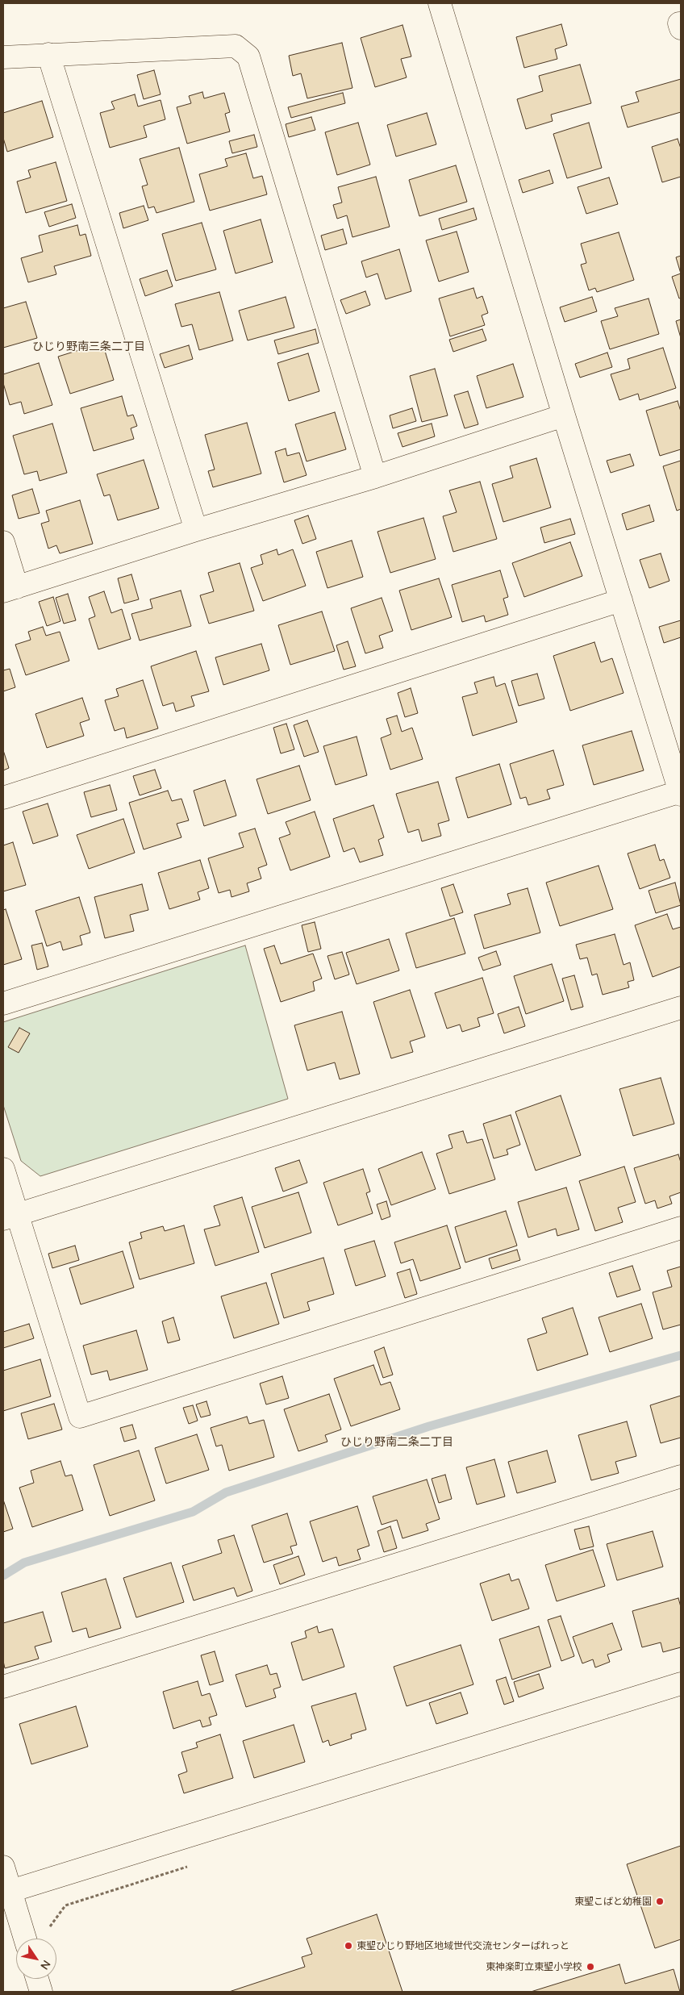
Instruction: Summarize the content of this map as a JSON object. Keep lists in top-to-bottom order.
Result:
{
  "districts": ["ひじり野南三条二丁目", "ひじり野南二条二丁目"],
  "places": ["東聖こばと幼稚園", "東聖ひじり野地区地域世代交流センターぱれっと", "東神楽町立東聖小学校"],
  "north": "bottom right"
}
